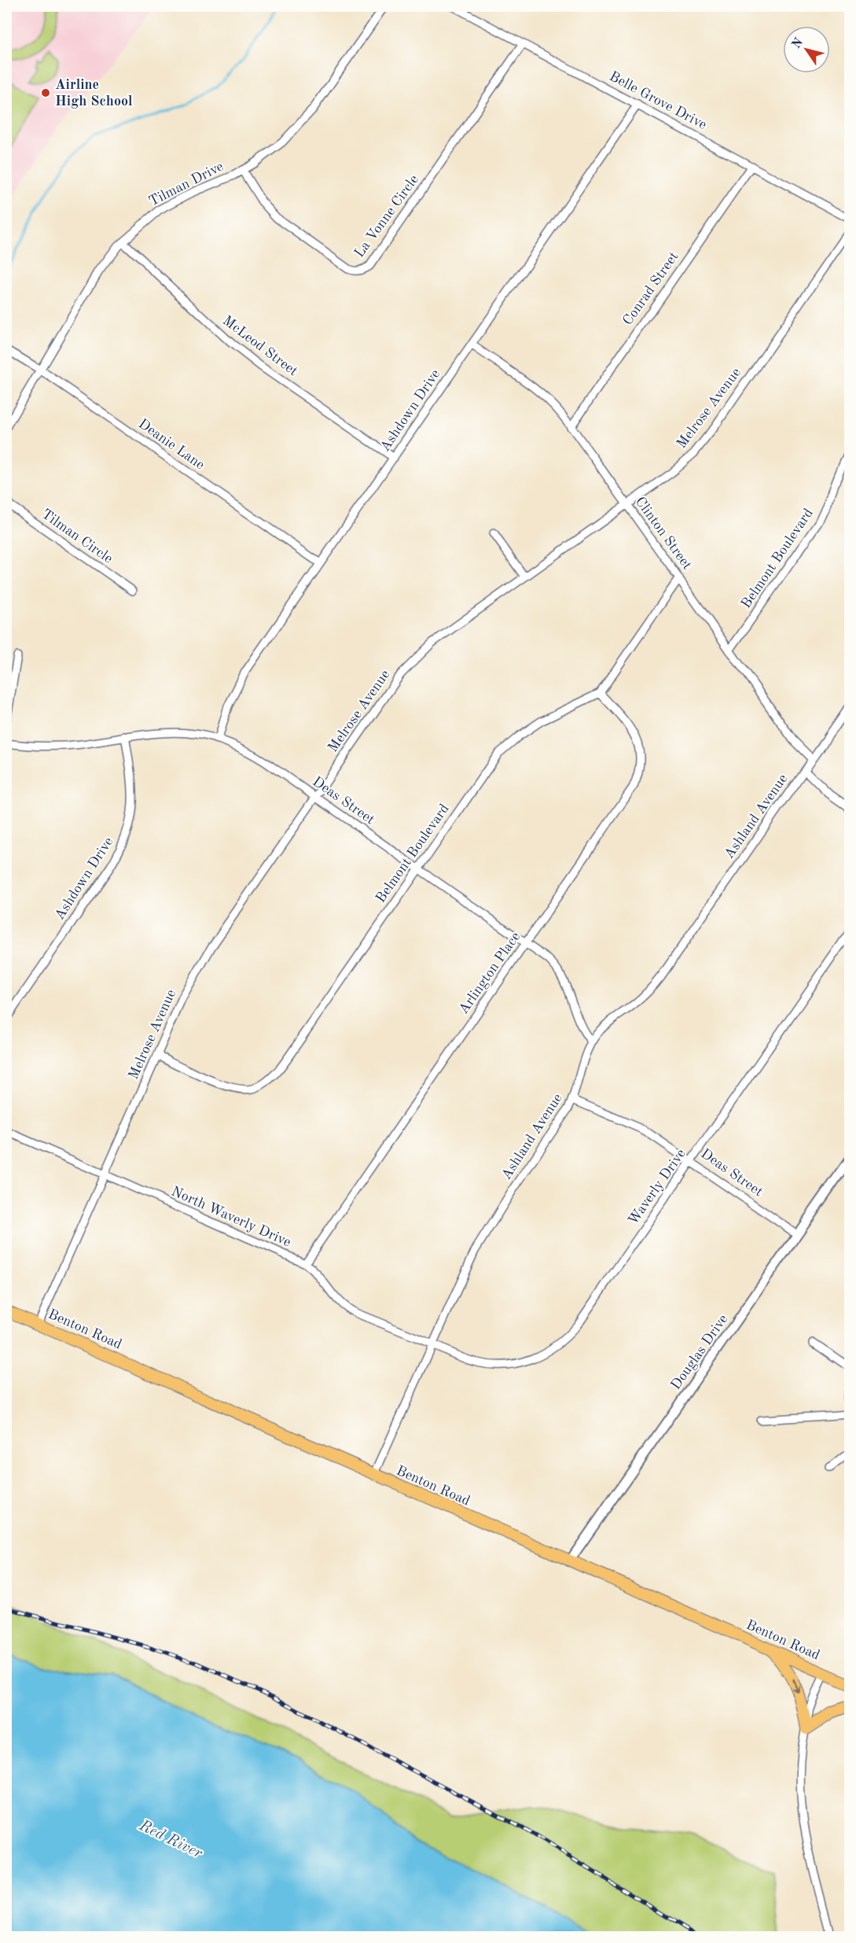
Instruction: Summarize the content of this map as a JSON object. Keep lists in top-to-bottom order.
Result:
{
  "streets": {
    "main road": ["Benton Road"],
    "street": [
      "Belle Grove Drive",
      "Tilman Drive",
      "La Vonne Circle",
      "Conrad Street",
      "McLeod Street",
      "Melrose Avenue",
      "Ashdown Drive",
      "Deanie Lane",
      "Clinton Street",
      "Tilman Circle",
      "Belmont Boulevard",
      "Deas Street",
      "Ashland Avenue",
      "Arlington Place",
      "Waverly Drive",
      "North Waverly Drive",
      "Douglas Drive"
    ]
  },
  "crossings": [
    ["Belle Grove Drive", "La Vonne Circle"],
    ["Belle Grove Drive", "Conrad Street"],
    ["Belle Grove Drive", "Ashdown Drive"],
    ["Tilman Drive", "La Vonne Circle"],
    ["Tilman Drive", "McLeod Street"],
    ["Tilman Drive", "Deanie Lane"],
    ["Conrad Street", "Clinton Street"],
    ["McLeod Street", "Ashdown Drive"],
    ["Melrose Avenue", "Clinton Street"],
    ["Melrose Avenue", "Belmont Boulevard"],
    ["Melrose Avenue", "Deas Street"],
    ["Melrose Avenue", "North Waverly Drive"],
    ["Melrose Avenue", "Benton Road"],
    ["Ashdown Drive", "Deanie Lane"],
    ["Ashdown Drive", "Clinton Street"],
    ["Ashdown Drive", "Deas Street"],
    ["Clinton Street", "Belmont Boulevard"],
    ["Clinton Street", "Ashland Avenue"],
    ["Belmont Boulevard", "Deas Street"],
    ["Belmont Boulevard", "Arlington Place"],
    ["Deas Street", "Ashland Avenue"],
    ["Deas Street", "Arlington Place"],
    ["Deas Street", "Waverly Drive"],
    ["Deas Street", "Douglas Drive"],
    ["Ashland Avenue", "Waverly Drive"],
    ["Ashland Avenue", "North Waverly Drive"],
    ["Ashland Avenue", "Benton Road"],
    ["Arlington Place", "North Waverly Drive"],
    ["Waverly Drive", "North Waverly Drive"],
    ["Benton Road", "Douglas Drive"]
  ],
  "water": ["Red River"],
  "places": ["Airline High School"],
  "north": "top left"
}
